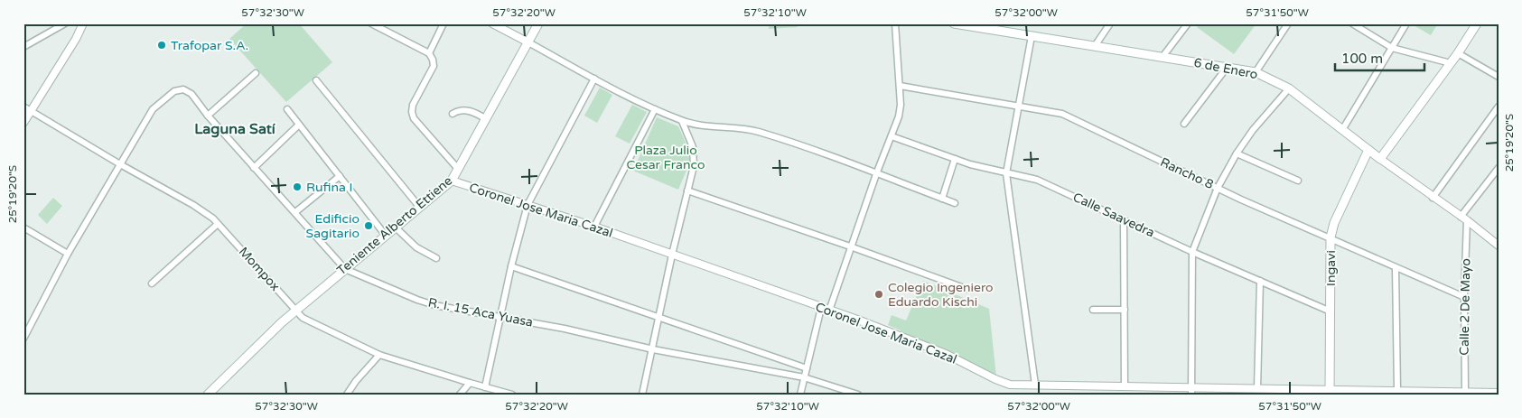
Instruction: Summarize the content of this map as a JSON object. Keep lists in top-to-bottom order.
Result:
{
  "streets": {
    "main road": ["6 de Enero", "Teniente Alberto Ettiene", "Ingavi"],
    "street": [
      "Rancho 8",
      "Coronel Jose Maria Cazal",
      "Calle Saavedra",
      "Mompox",
      "Calle 2 De Mayo",
      "R. I. 15 Aca Yuasa"
    ]
  },
  "crossings": [
    ["6 de Enero", "Ingavi"],
    ["6 de Enero", "Calle 2 De Mayo"],
    ["Rancho 8", "Ingavi"],
    ["Rancho 8", "Calle 2 De Mayo"],
    ["Coronel Jose Maria Cazal", "Teniente Alberto Ettiene"],
    ["Coronel Jose Maria Cazal", "Ingavi"],
    ["Coronel Jose Maria Cazal", "Calle 2 De Mayo"],
    ["Calle Saavedra", "Ingavi"],
    ["Teniente Alberto Ettiene", "Mompox"],
    ["Teniente Alberto Ettiene", "R. I. 15 Aca Yuasa"],
    ["Mompox", "R. I. 15 Aca Yuasa"]
  ],
  "districts": ["Laguna Satí"],
  "parks": ["Plaza Julio Cesar Franco"],
  "places": [
    "Trafopar S.A.",
    "Rufina I",
    "Edificio Sagitario",
    "Colegio Ingeniero Eduardo Kischi"
  ],
  "scale_bar": "100 m",
  "coordinates": [
    "57°32'30\"W",
    "57°32'20\"W",
    "57°32'10\"W",
    "57°32'00\"W",
    "57°31'50\"W",
    "25°19'20\"S"
  ]
}
